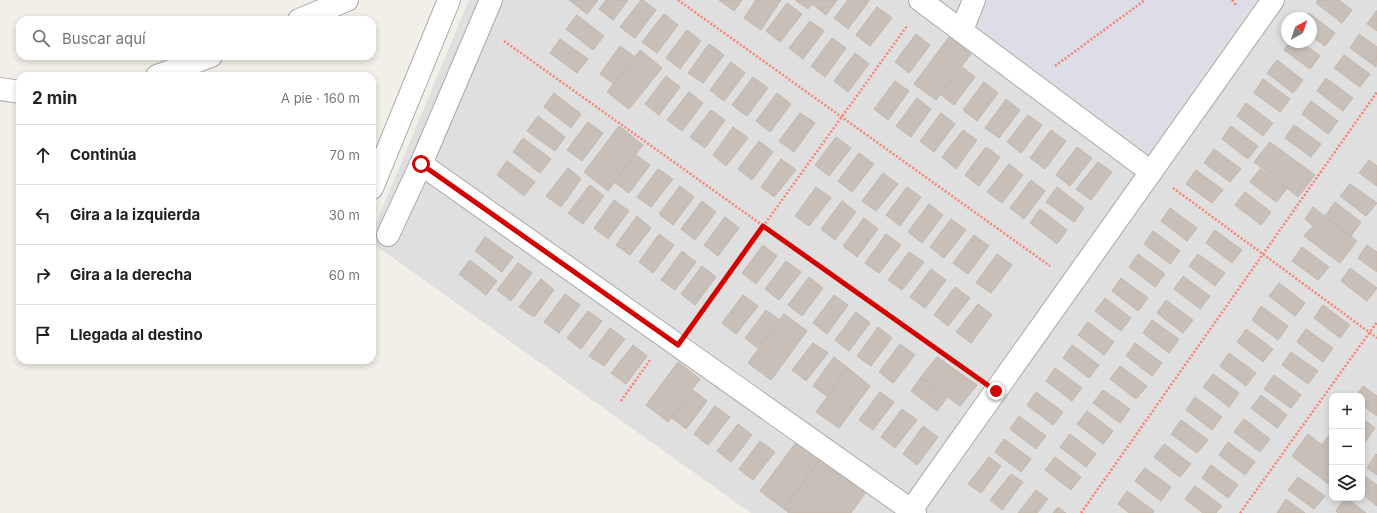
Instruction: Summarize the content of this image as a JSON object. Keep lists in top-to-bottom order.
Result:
{
  "north": "top right",
  "page": {
    "search": "Buscar aquí",
    "heading": ["2 min", "A pie · 160 m"],
    "list": [
      ["Continúa", "70 m"],
      ["Gira a la izquierda", "30 m"],
      ["Gira a la derecha", "60 m"],
      "Llegada al destino"
    ],
    "map_buttons": ["+", "−"]
  }
}
